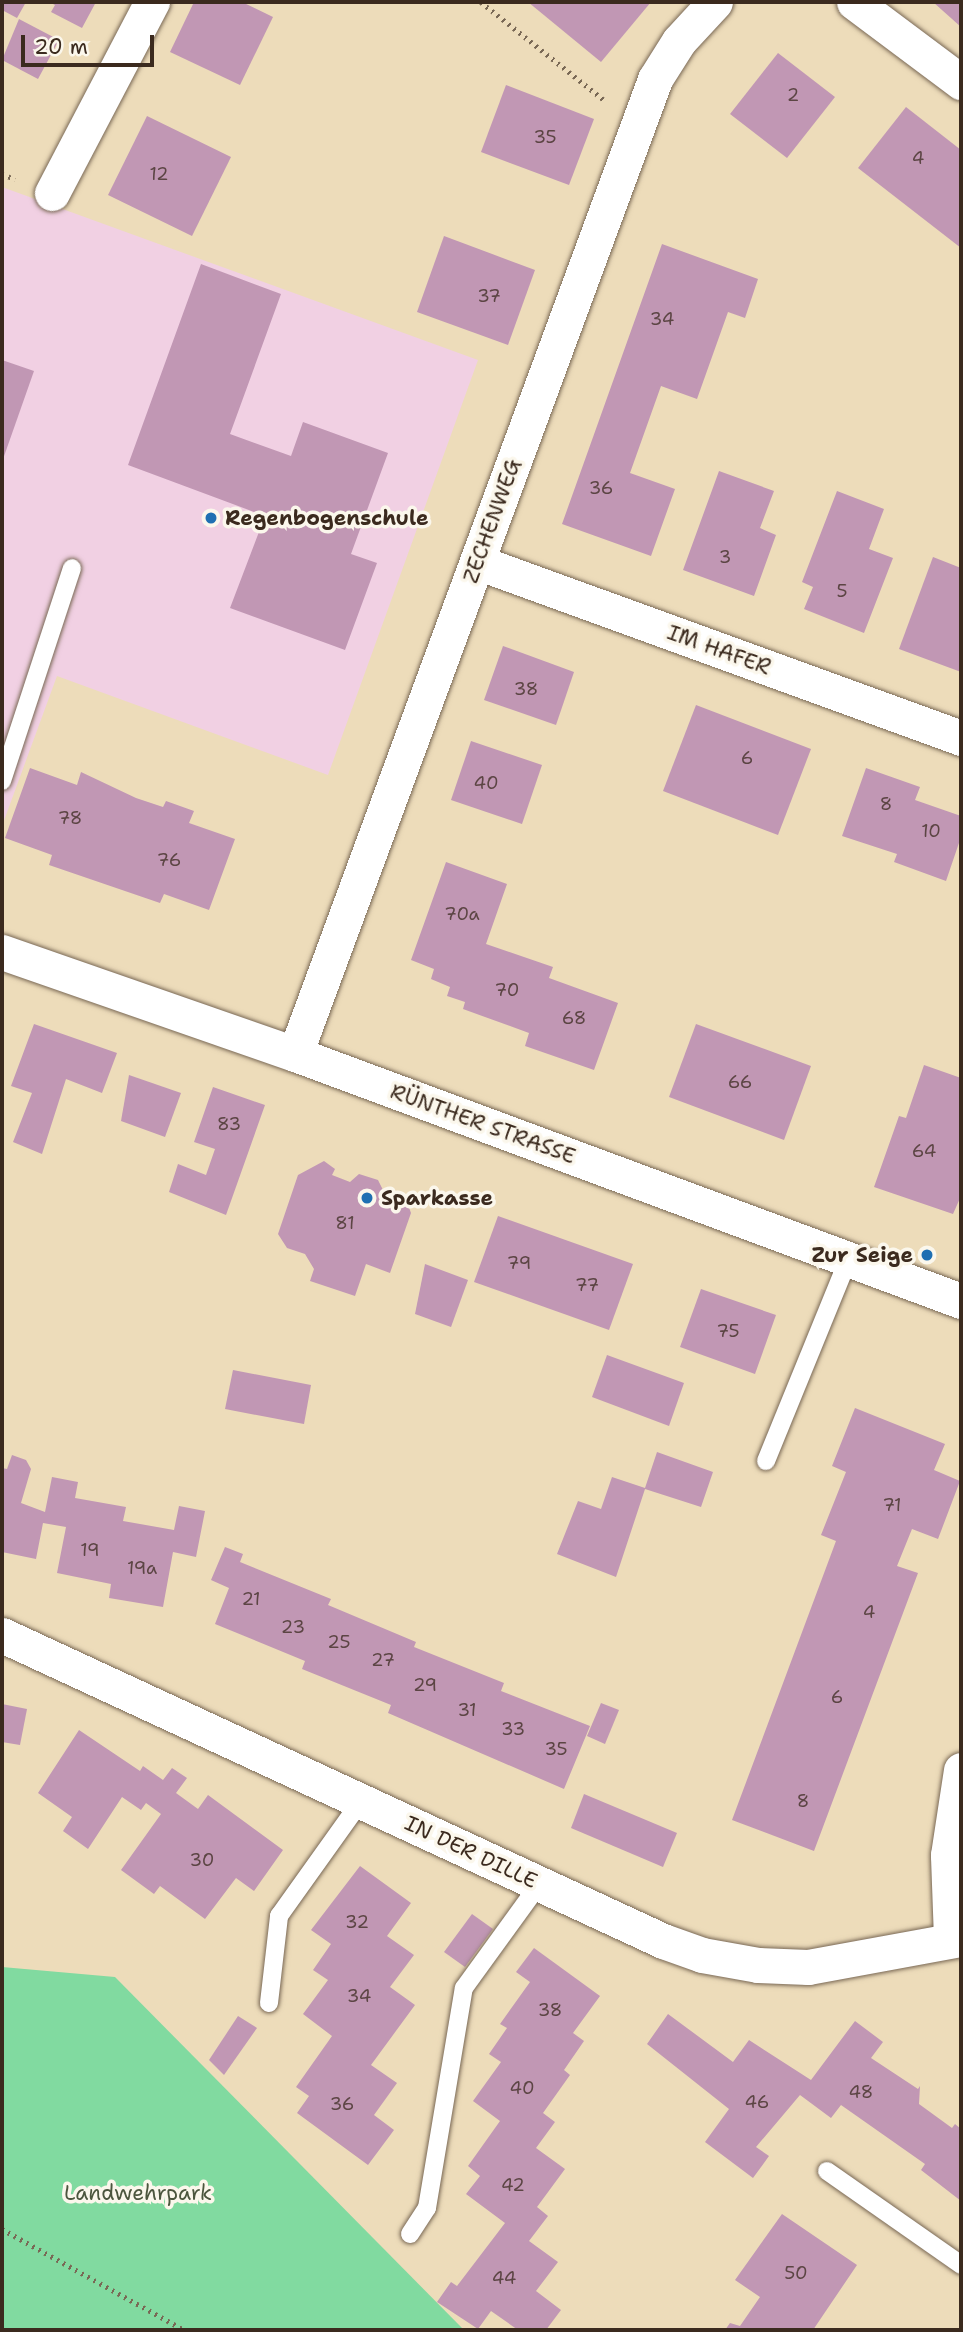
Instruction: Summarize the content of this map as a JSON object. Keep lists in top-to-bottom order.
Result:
{
  "streets": {
    "street": [
      "ZECHENWEG",
      "IM HAFER",
      "RÜNTHER STRASSE",
      "IN DER DILLE"
    ]
  },
  "crossings": [
    ["ZECHENWEG", "IM HAFER"],
    ["ZECHENWEG", "RÜNTHER STRASSE"]
  ],
  "parks": ["Landwehrpark"],
  "places": ["Regenbogenschule", "Sparkasse", "Zur Seige"],
  "house_numbers": [
    "2",
    "35",
    "4",
    "12",
    "37",
    "34",
    "36",
    "3",
    "5",
    "38",
    "6",
    "40",
    "8",
    "78",
    "10",
    "76",
    "70a",
    "70",
    "68",
    "66",
    "83",
    "64",
    "81",
    "79",
    "77",
    "75",
    "71",
    "19",
    "19a",
    "21",
    "4",
    "23",
    "25",
    "27",
    "29",
    "6",
    "31",
    "33",
    "35",
    "8",
    "30",
    "32",
    "34",
    "38",
    "40",
    "48",
    "46",
    "36",
    "42",
    "50",
    "44"
  ],
  "scale_bar": "20 m"
}
